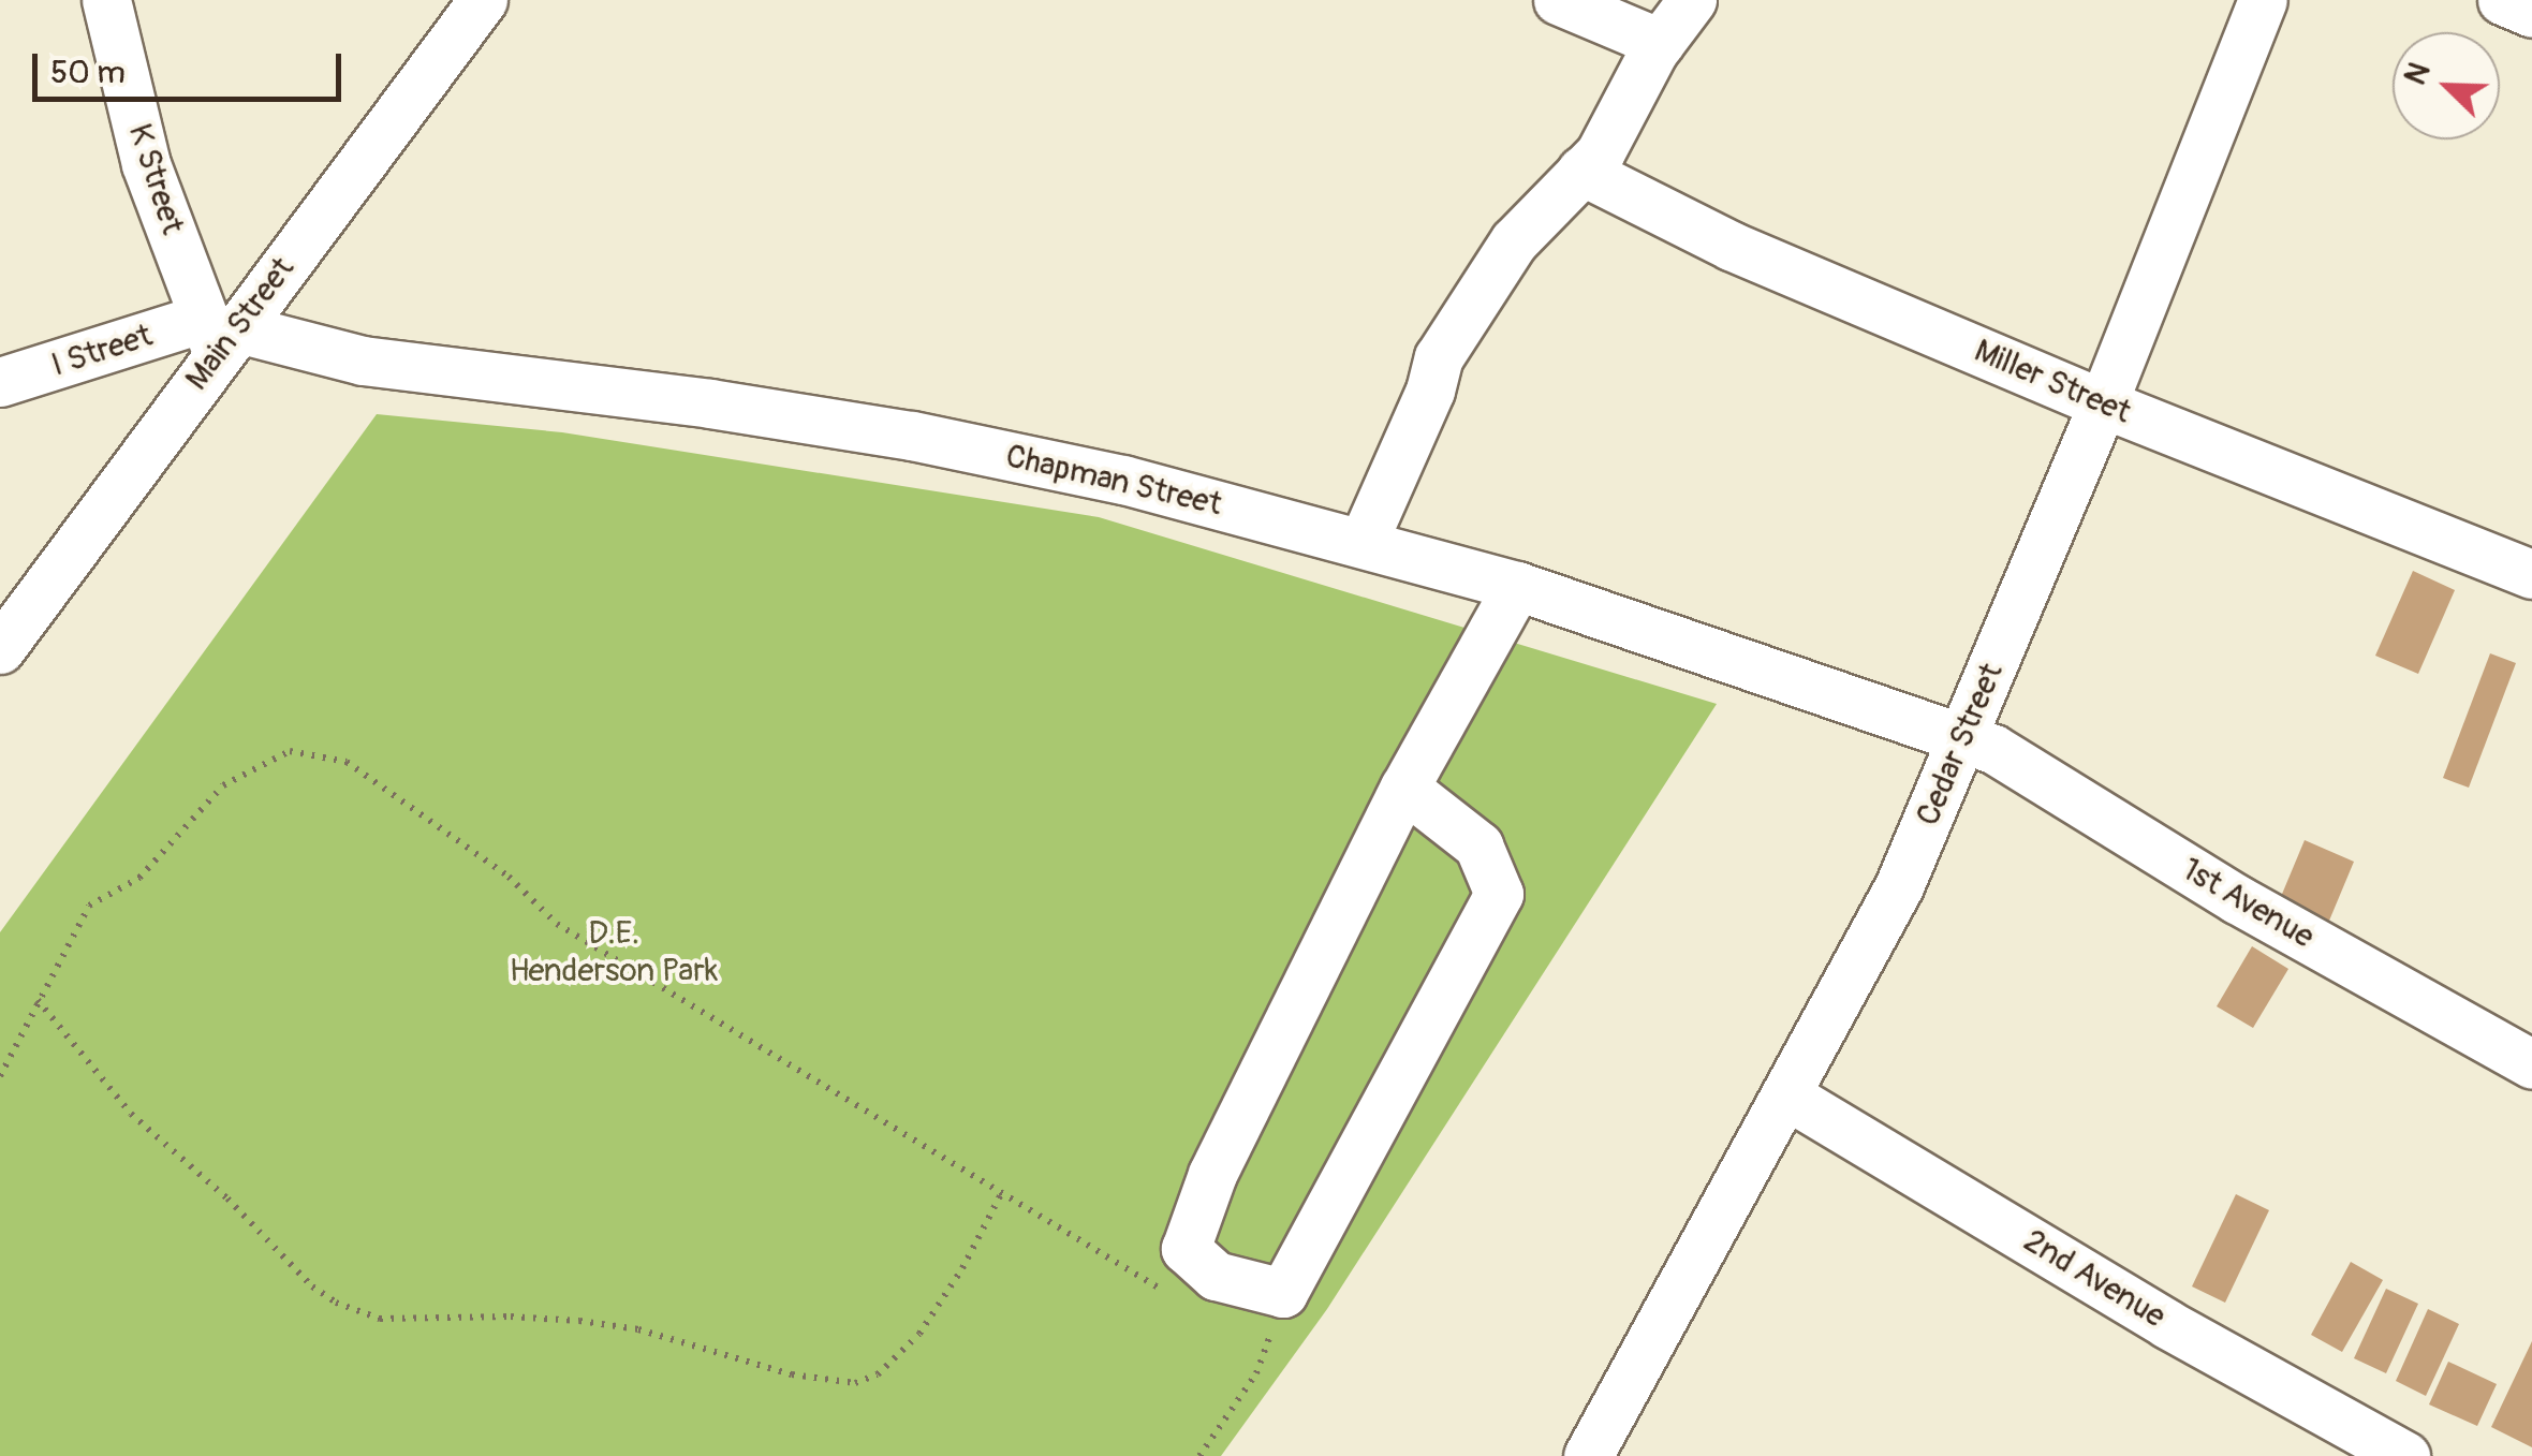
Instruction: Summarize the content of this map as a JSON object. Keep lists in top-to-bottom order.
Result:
{
  "streets": {
    "street": [
      "K Street",
      "Main Street",
      "I Street",
      "Miller Street",
      "Chapman Street",
      "Cedar Street",
      "1st Avenue",
      "2nd Avenue"
    ]
  },
  "crossings": [
    ["K Street", "Main Street"],
    ["K Street", "I Street"],
    ["K Street", "Chapman Street"],
    ["Main Street", "I Street"],
    ["Main Street", "Chapman Street"],
    ["I Street", "Chapman Street"],
    ["Miller Street", "Cedar Street"],
    ["Chapman Street", "Cedar Street"],
    ["Chapman Street", "1st Avenue"],
    ["Cedar Street", "1st Avenue"],
    ["Cedar Street", "2nd Avenue"]
  ],
  "parks": ["D.E. Henderson Park"],
  "scale_bar": "50 m",
  "north": "top left"
}
